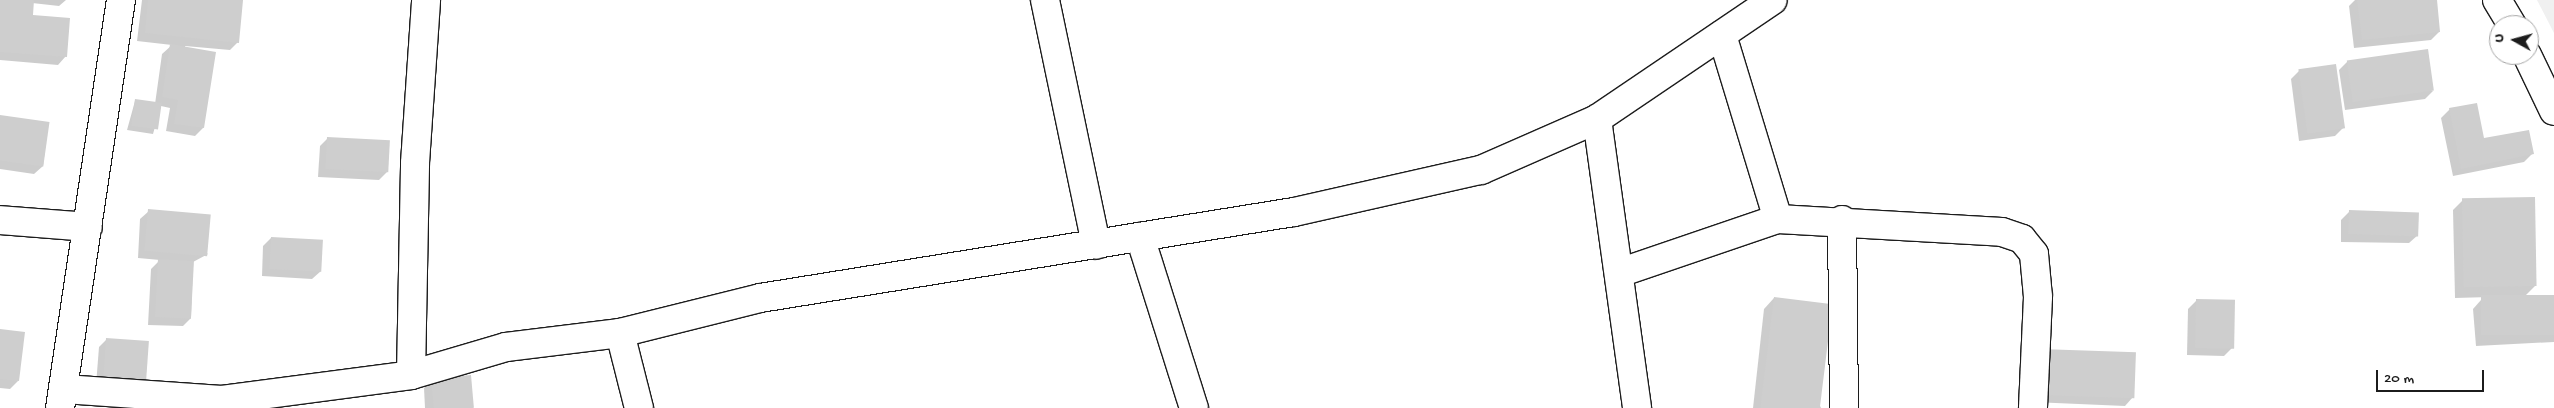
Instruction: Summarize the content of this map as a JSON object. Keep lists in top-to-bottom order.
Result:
{
  "scale_bar": "20 m",
  "north": "left"
}
